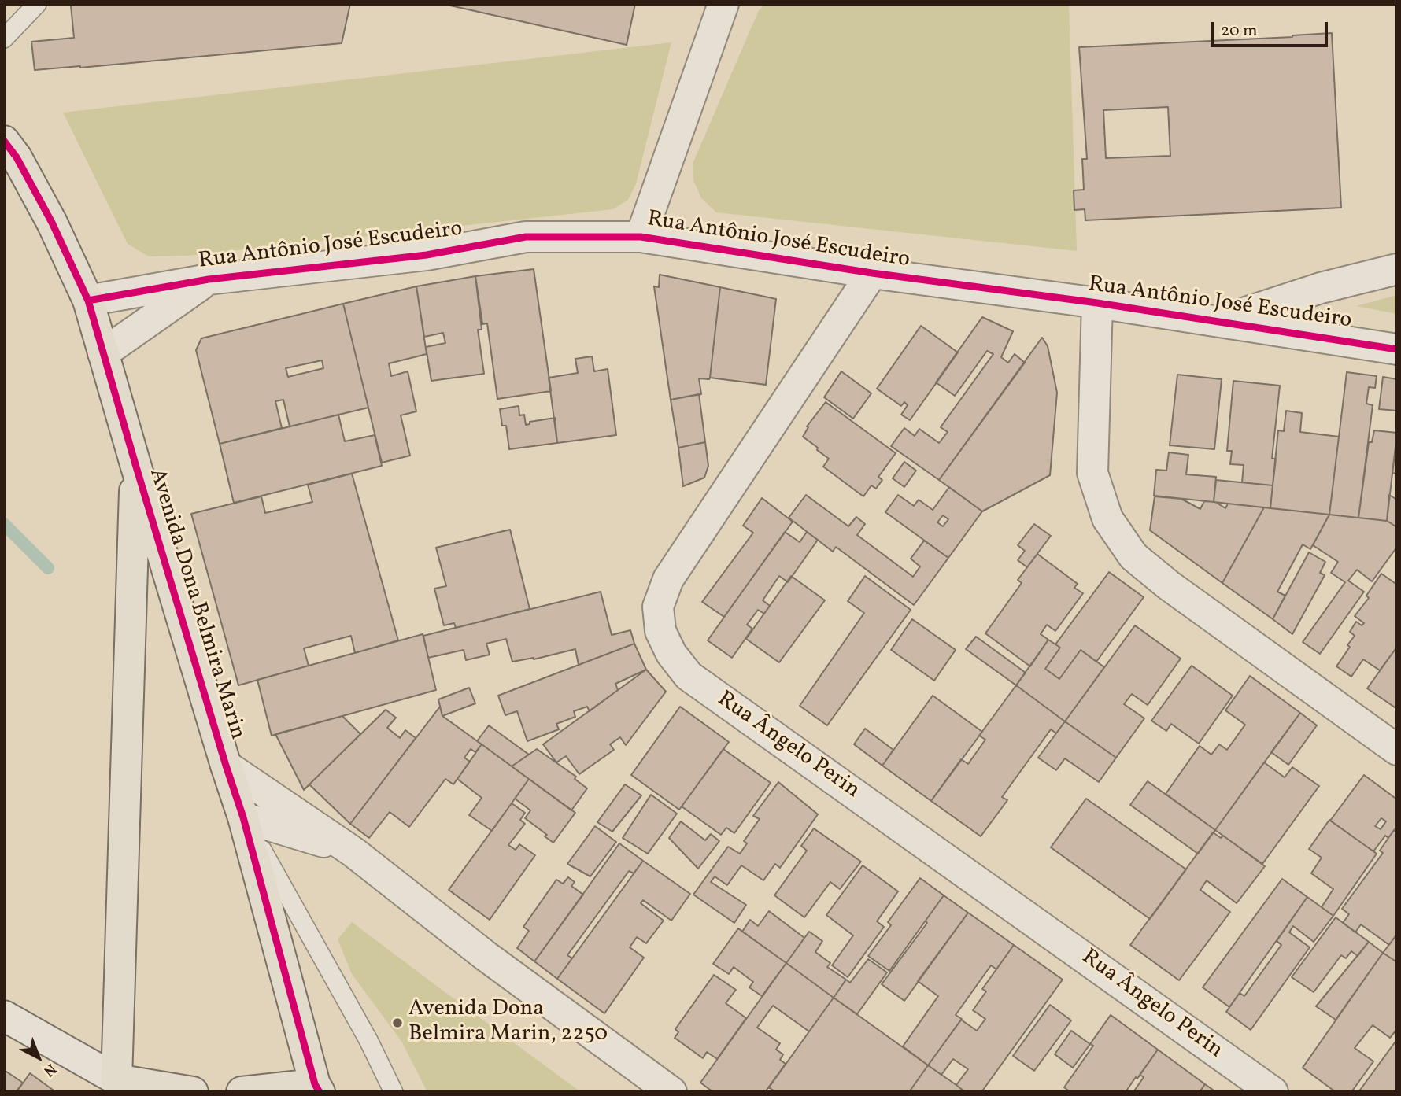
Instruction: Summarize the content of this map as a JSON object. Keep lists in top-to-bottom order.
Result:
{
  "streets": {
    "main road": ["Avenida Dona Belmira Marin"],
    "street": ["Rua Antônio José Escudeiro", "Rua Ângelo Perin"]
  },
  "crossings": [
    ["Rua Antônio José Escudeiro", "Avenida Dona Belmira Marin"],
    ["Rua Antônio José Escudeiro", "Rua Ângelo Perin"]
  ],
  "places": ["Avenida Dona Belmira Marin, 2250"],
  "scale_bar": "20 m",
  "north": "bottom right"
}
